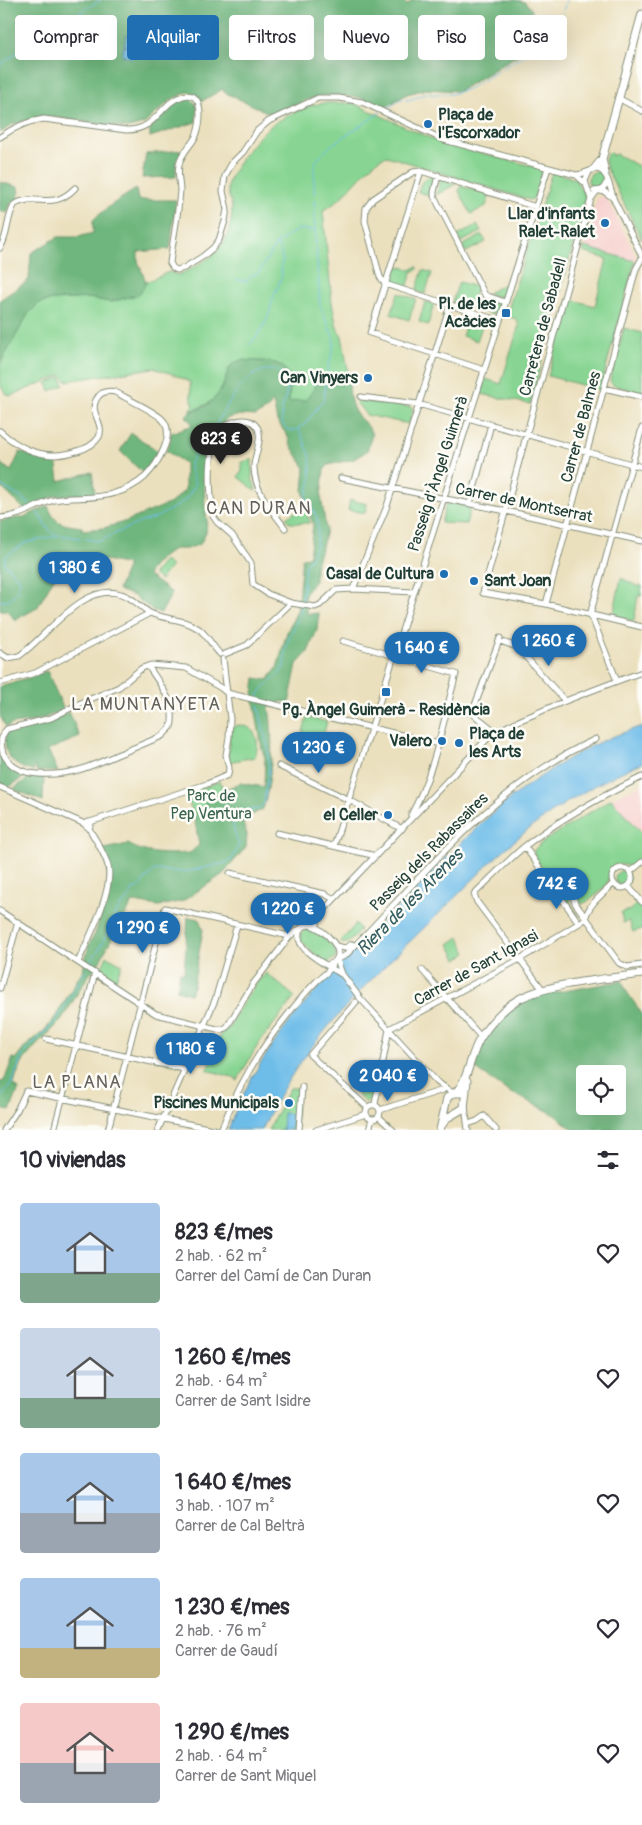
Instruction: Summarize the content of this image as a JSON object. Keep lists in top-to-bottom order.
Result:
{
  "streets": {
    "street": [
      "Carretera de Sabadell",
      "Carrer de Balmes",
      "Passeig d'Àngel Guimerà",
      "Carrer de Montserrat",
      "Passeig dels Rabassaires",
      "Carrer de Sant Ignasi"
    ]
  },
  "crossings": [
    ["Carretera de Sabadell", "Carrer de Balmes"],
    ["Carretera de Sabadell", "Carrer de Montserrat"],
    ["Carrer de Balmes", "Carrer de Montserrat"],
    ["Passeig d'Àngel Guimerà", "Carrer de Montserrat"]
  ],
  "districts": ["CAN DURAN", "LA MUNTANYETA", "LA PLANA"],
  "water": ["Riera de les Arenes"],
  "parks": ["Parc de Pep Ventura"],
  "places": {
    "other": [
      "Plaça de l'Escorxador",
      "Llar d'infants Ralet-Ralet",
      "Can Vinyers",
      "Casal de Cultura",
      "Sant Joan",
      "Valero",
      "Plaça de les Arts",
      "el Celler",
      "Piscines Municipals"
    ],
    "transit": ["Pl. de les Acàcies", "Pg. Àngel Guimerà - Residència"]
  },
  "page": {
    "chip": [
      "Comprar",
      "Alquilar",
      "Filtros",
      "Nuevo",
      "Piso",
      "Casa"
    ],
    "price": [
      "823 €",
      "1 380 €",
      "1 260 €",
      "1 640 €",
      "1 230 €",
      "742 €",
      "1 220 €",
      "1 290 €",
      "1 180 €",
      "2 040 €"
    ],
    "heading": "10 viviendas",
    "list": [
      {
        "name": "823 €/mes",
        "note": "2 hab. · 62 m² · Carrer del Camí de Can Duran"
      },
      {
        "name": "1 260 €/mes",
        "note": "2 hab. · 64 m² · Carrer de Sant Isidre"
      },
      {
        "name": "1 640 €/mes",
        "note": "3 hab. · 107 m² · Carrer de Cal Beltrà"
      },
      {
        "name": "1 230 €/mes",
        "note": "2 hab. · 76 m² · Carrer de Gaudí"
      },
      {
        "name": "1 290 €/mes",
        "note": "2 hab. · 64 m² · Carrer de Sant Miquel"
      }
    ]
  }
}
